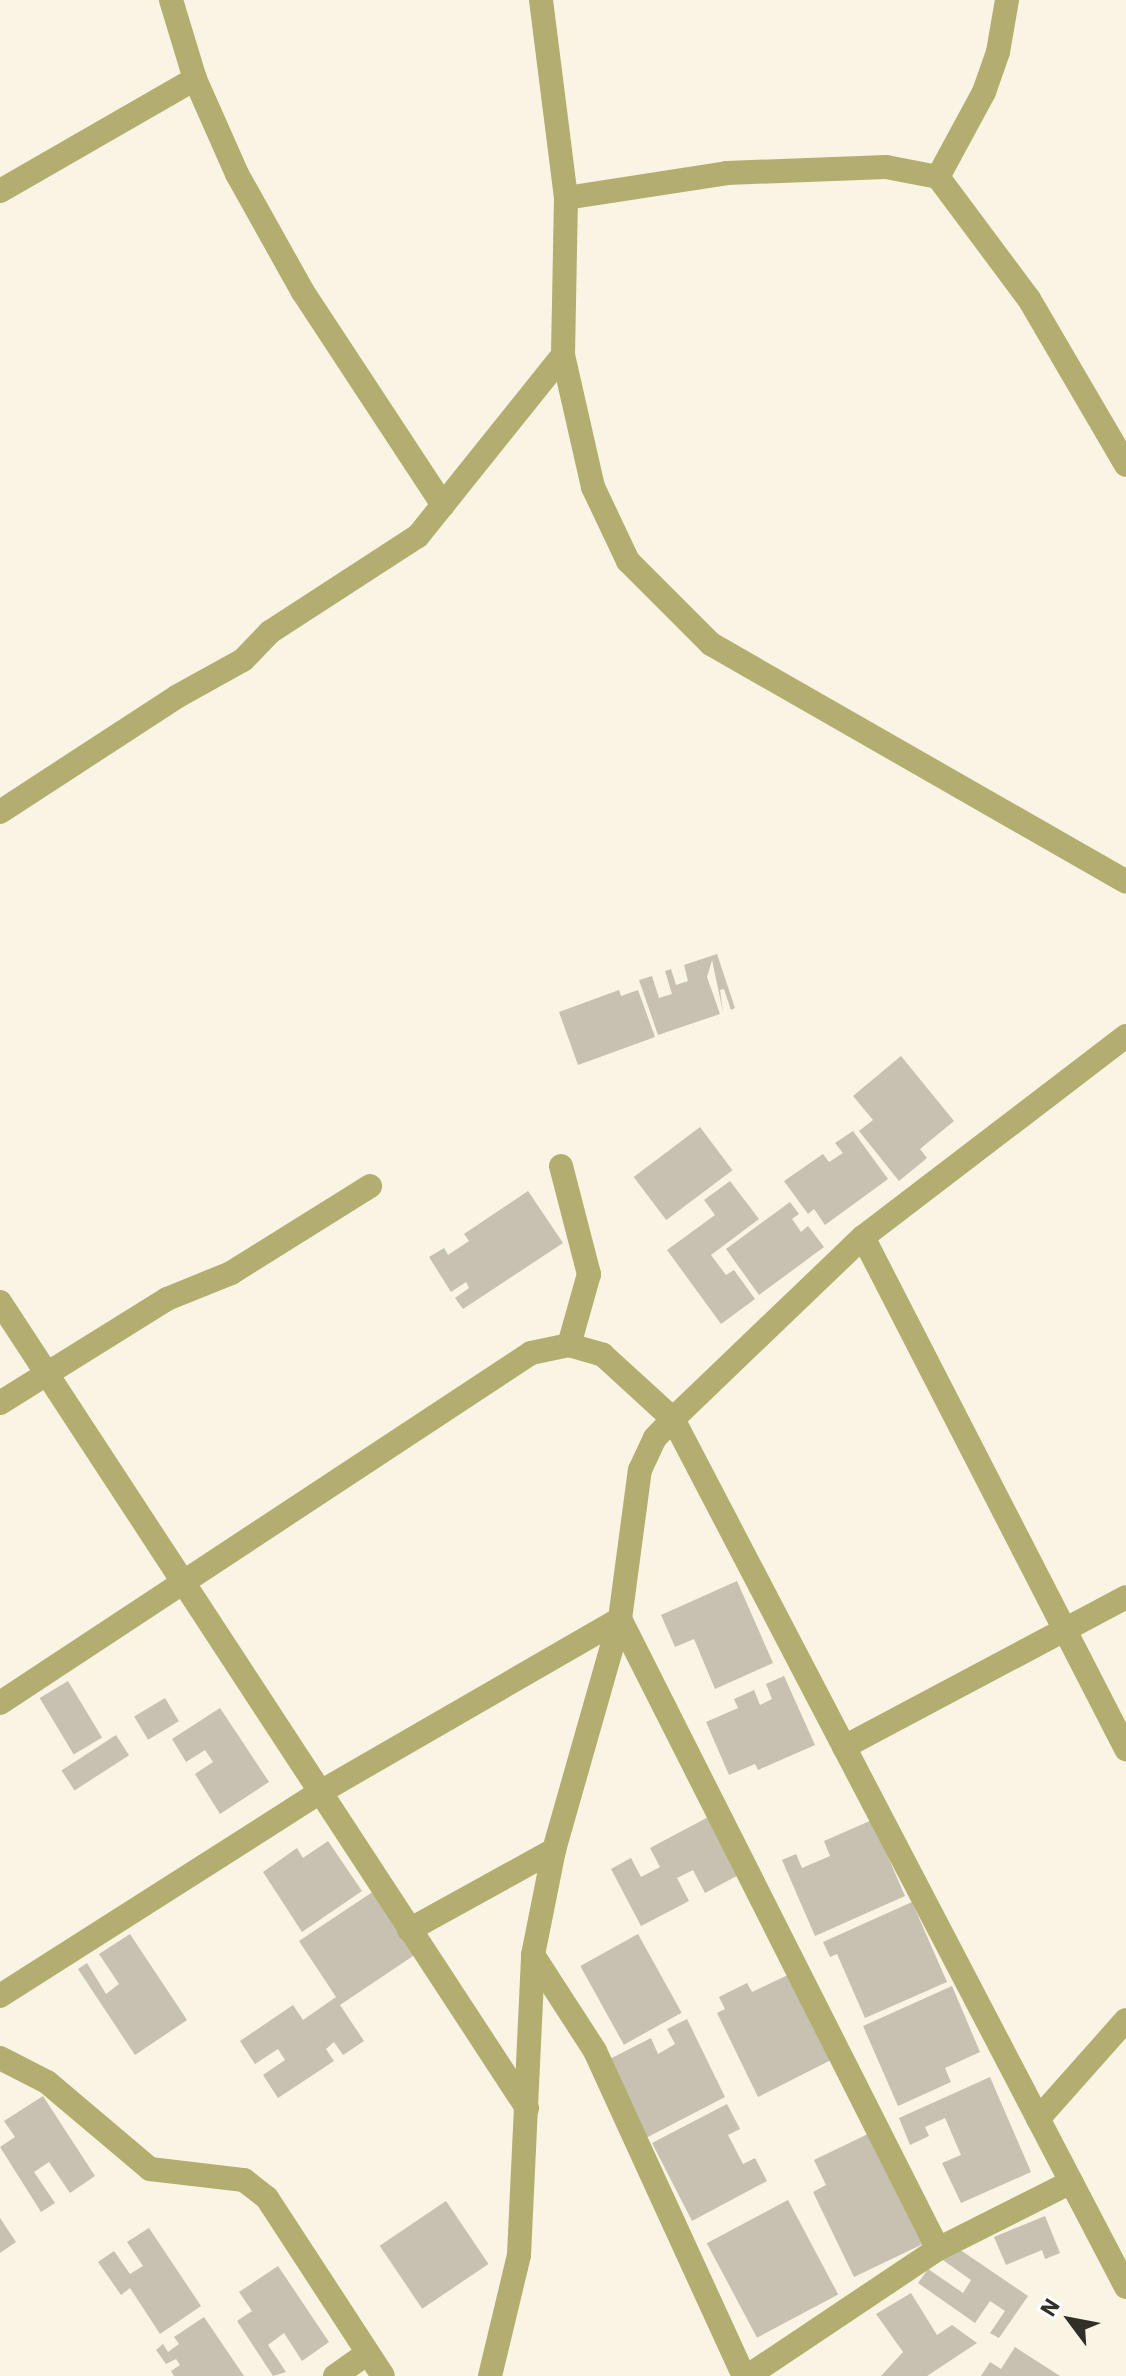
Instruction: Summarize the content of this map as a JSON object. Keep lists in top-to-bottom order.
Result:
{
  "north": "top left"
}
